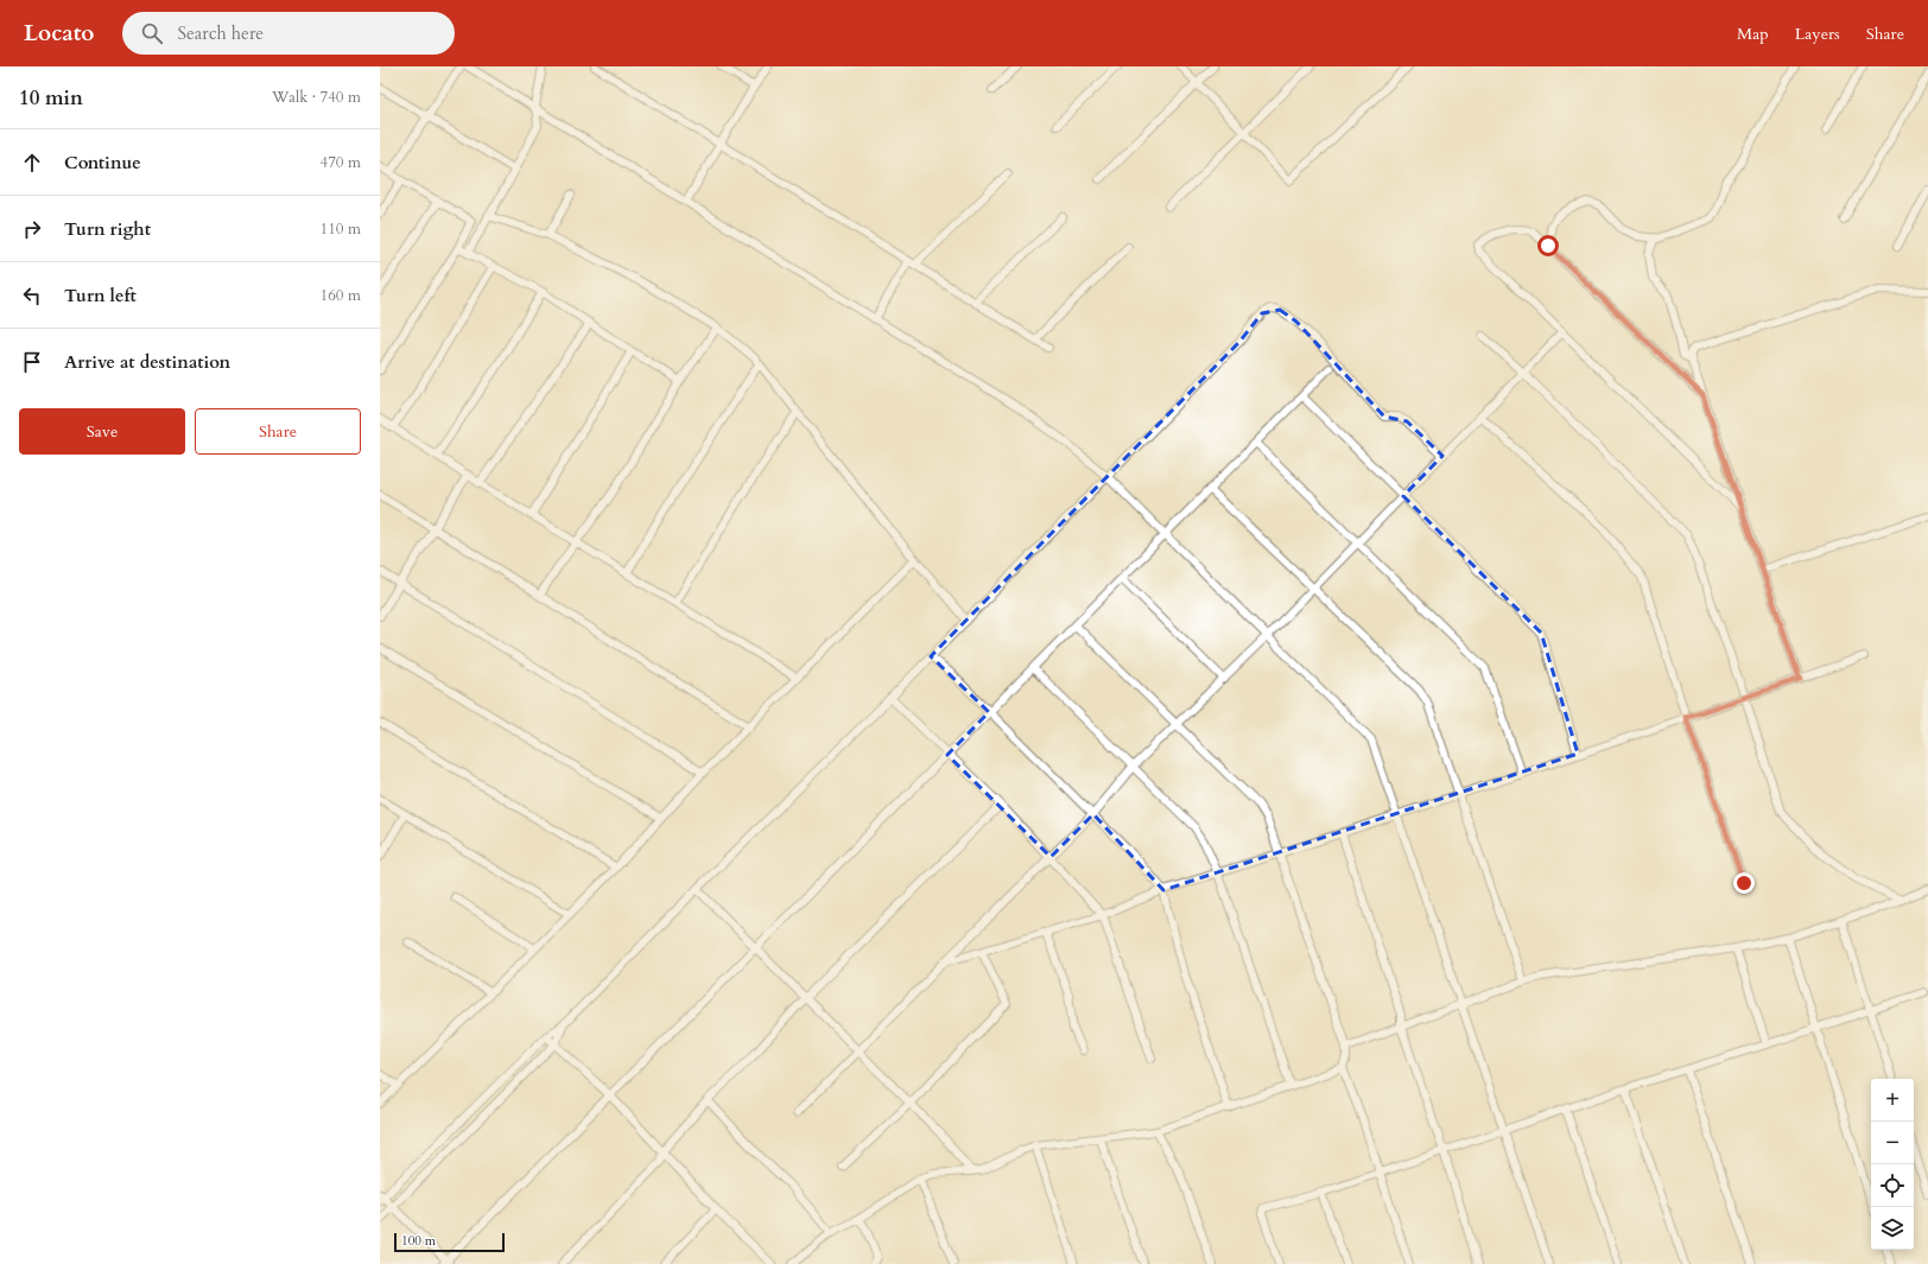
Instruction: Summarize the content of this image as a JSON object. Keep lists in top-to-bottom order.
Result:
{
  "scale_bar": "100 m",
  "page": {
    "header": "Locato",
    "search": "Search here",
    "nav": ["Map", "Layers", "Share"],
    "heading": ["10 min", "Walk · 740 m"],
    "list": [
      ["Continue", "470 m"],
      ["Turn right", "110 m"],
      ["Turn left", "160 m"],
      "Arrive at destination"
    ],
    "buttons": ["Save", "Share"],
    "map_buttons": ["+", "−"],
    "scale": "100 m"
  }
}
